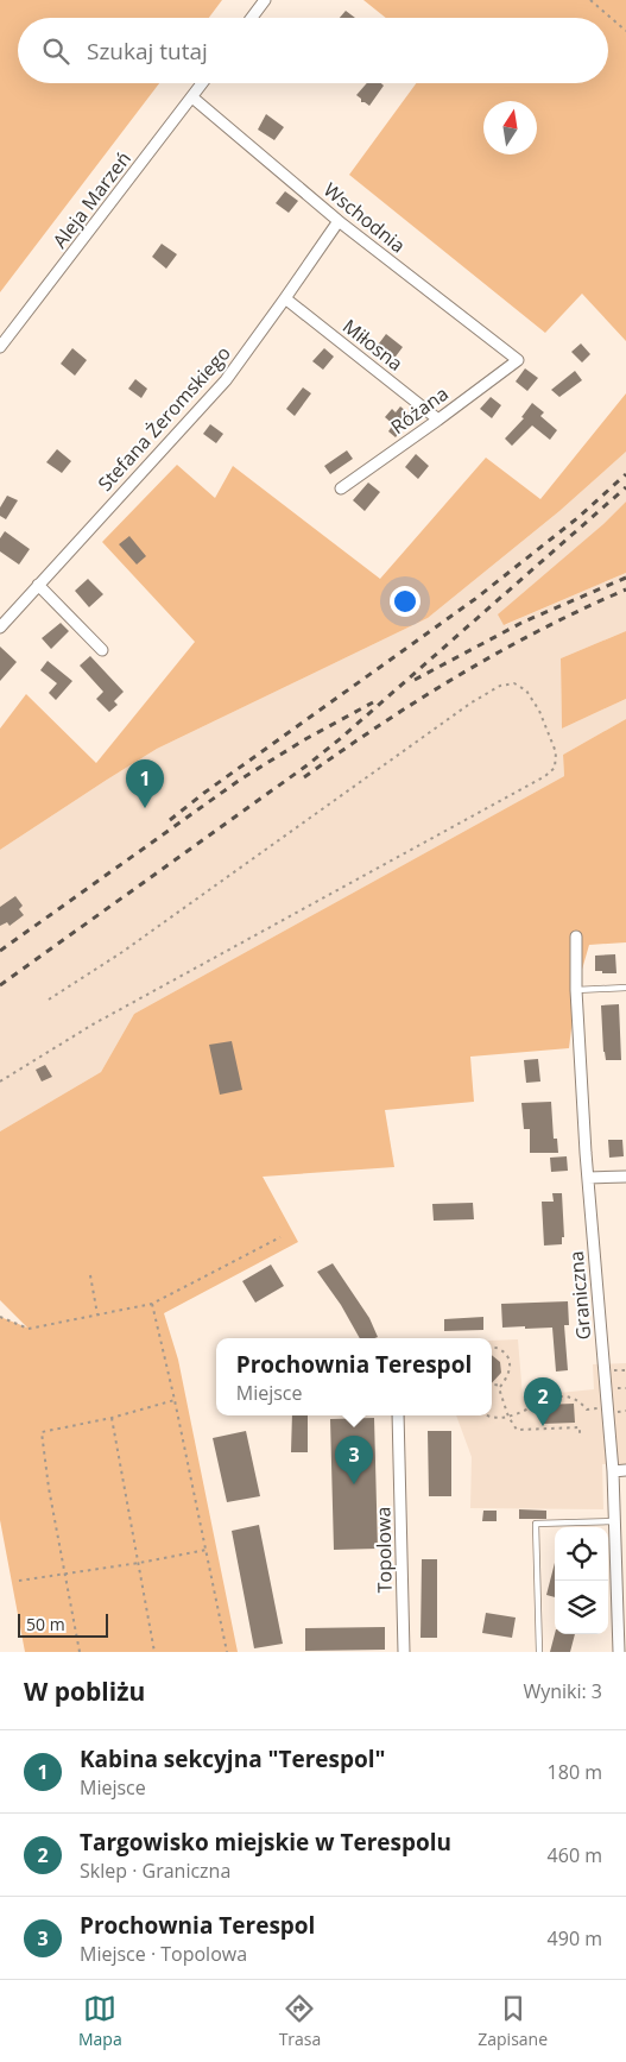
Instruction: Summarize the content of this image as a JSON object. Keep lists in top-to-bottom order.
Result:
{
  "streets": {
    "street": [
      "Aleja Marzeń",
      "Wschodnia",
      "Miłosna",
      "Różana",
      "Stefana Żeromskiego",
      "Graniczna",
      "Topolowa"
    ]
  },
  "crossings": [
    ["Aleja Marzeń", "Wschodnia"],
    ["Wschodnia", "Różana"],
    ["Wschodnia", "Stefana Żeromskiego"],
    ["Miłosna", "Różana"],
    ["Miłosna", "Stefana Żeromskiego"]
  ],
  "scale_bar": "50 m",
  "north": "top",
  "page": {
    "search": "Szukaj tutaj",
    "pins": ["1", "2", "3"],
    "popup": ["Prochownia Terespol", "Miejsce"],
    "scale": "50 m",
    "heading": ["W pobliżu", "Wyniki: 3"],
    "list": [
      {
        "mark": "1",
        "name": "Kabina sekcyjna \"Terespol\"",
        "note": "Miejsce",
        "value": "180 m"
      },
      {
        "mark": "2",
        "name": "Targowisko miejskie w Terespolu",
        "note": "Sklep · Graniczna",
        "value": "460 m"
      },
      {
        "mark": "3",
        "name": "Prochownia Terespol",
        "note": "Miejsce · Topolowa",
        "value": "490 m"
      }
    ],
    "nav": ["Mapa", "Trasa", "Zapisane"]
  }
}
